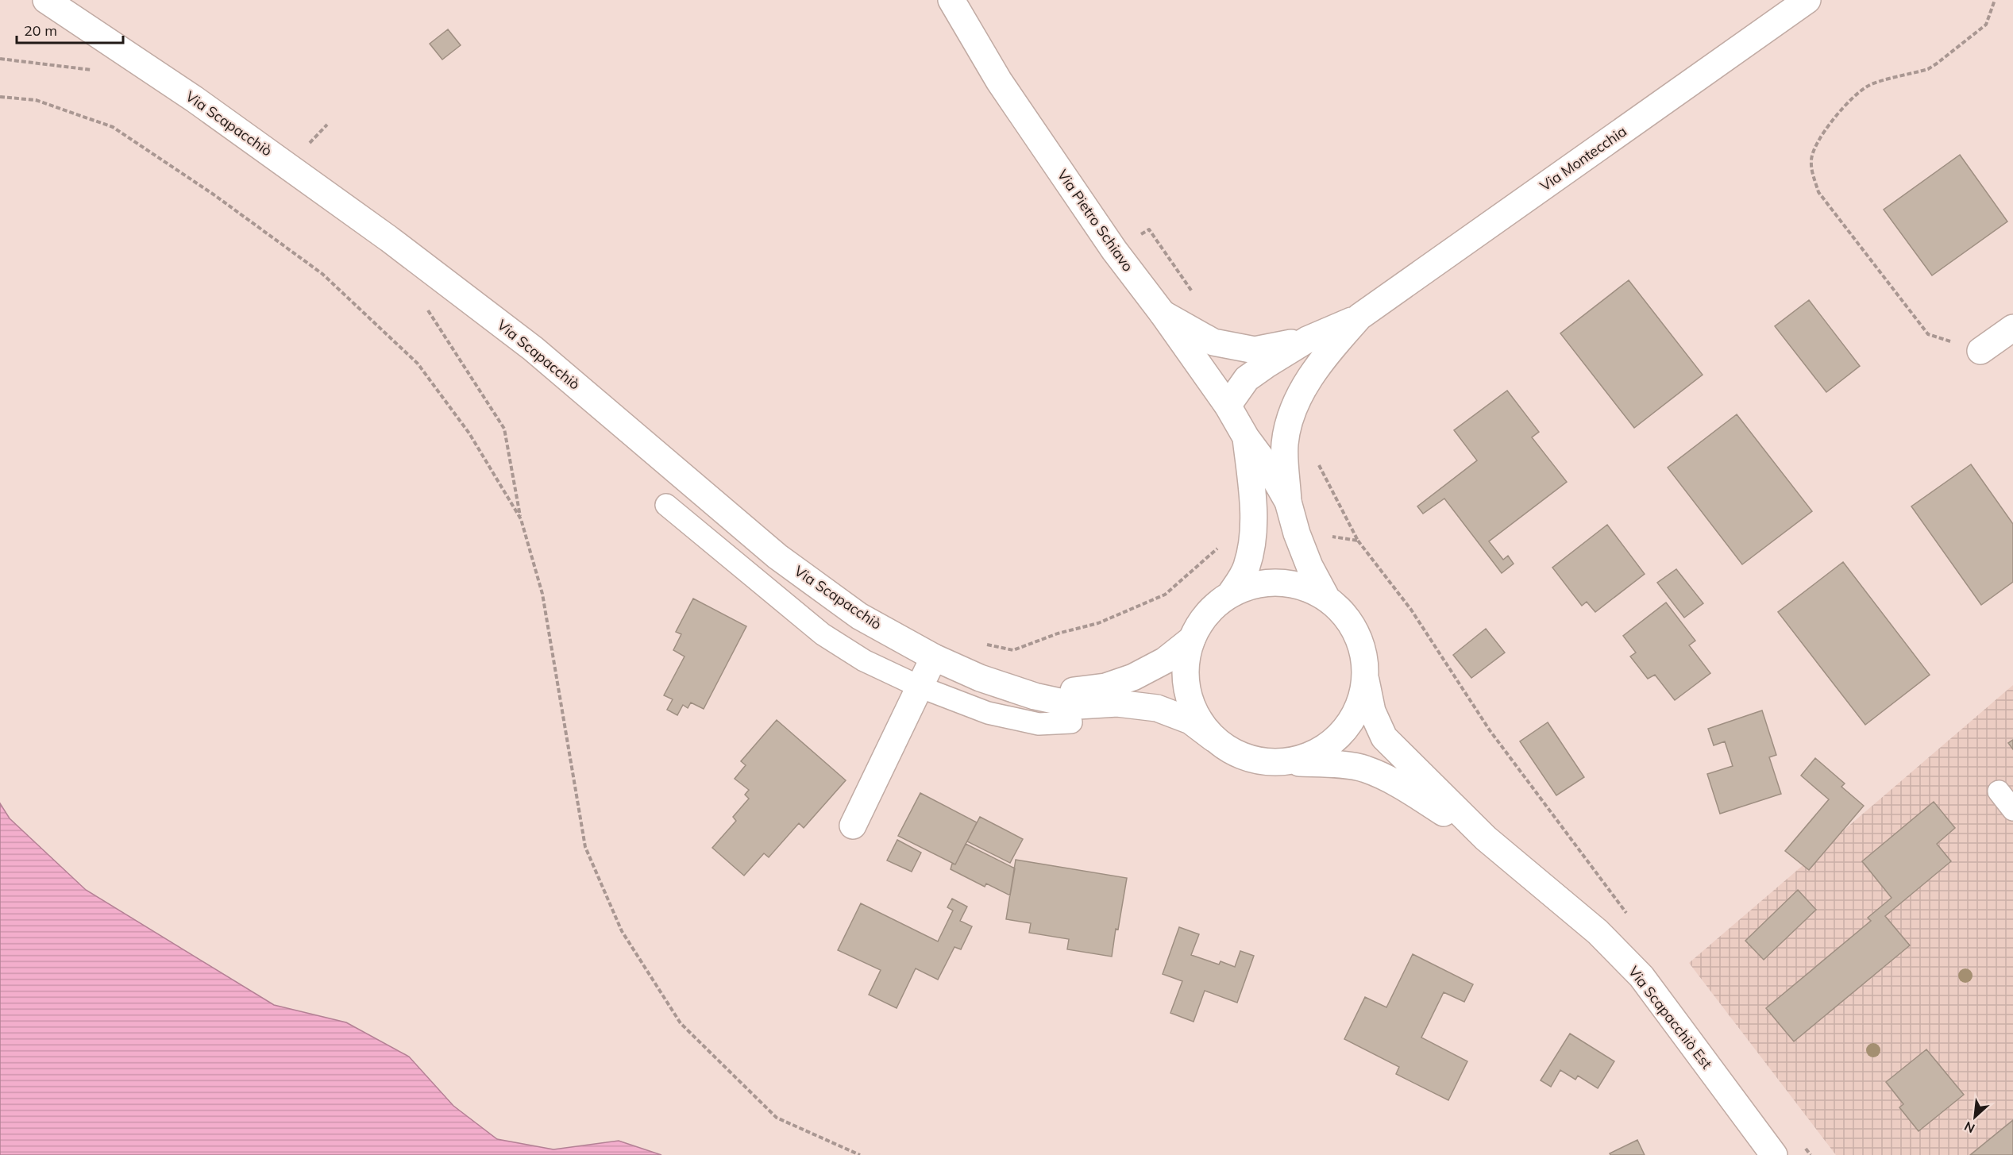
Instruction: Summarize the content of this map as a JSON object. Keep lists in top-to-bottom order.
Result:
{
  "streets": {
    "street": [
      "Via Scapacchiò",
      "Via Montecchia",
      "Via Pietro Schiavo",
      "Via Scapacchiò Est"
    ]
  },
  "crossings": [
    ["Via Scapacchiò", "Via Scapacchiò Est"],
    ["Via Montecchia", "Via Pietro Schiavo"],
    ["Via Pietro Schiavo", "Via Scapacchiò Est"]
  ],
  "scale_bar": "20 m",
  "north": "bottom left"
}
